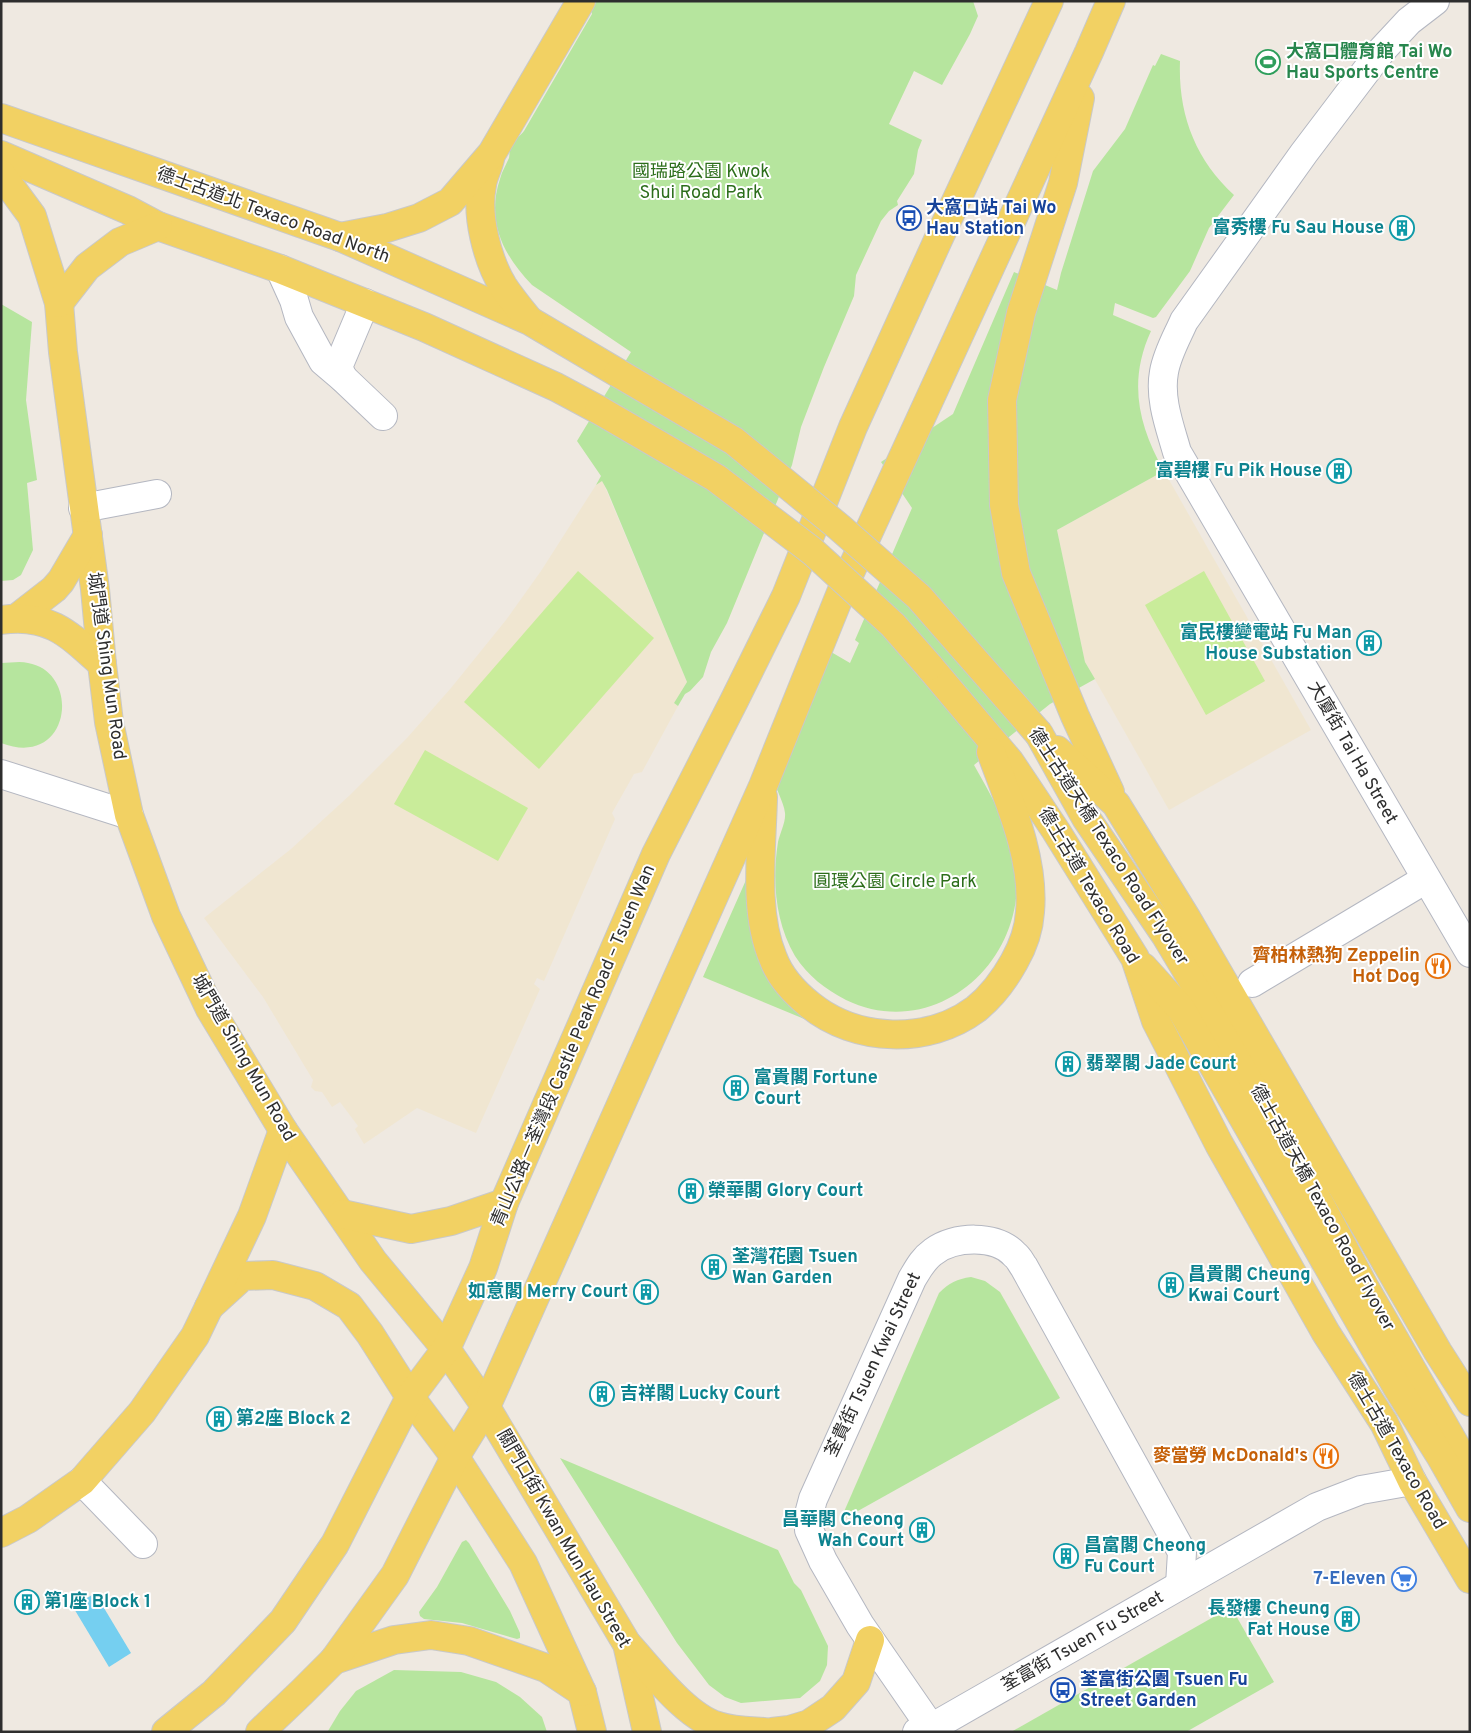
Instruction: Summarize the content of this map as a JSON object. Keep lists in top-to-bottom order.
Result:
{
  "streets": {
    "main road": [
      "德士古道北 Texaco Road North",
      "城門道 Shing Mun Road",
      "德士古道天橋 Texaco Road Flyover",
      "德士古道 Texaco Road",
      "青山公路－荃灣段 Castle Peak Road – Tsuen Wan",
      "關門口街 Kwan Mun Hau Street"
    ],
    "street": ["大廈街 Tai Ha Street", "荃貴街 Tsuen Kwai Street", "荃富街 Tsuen Fu Street"]
  },
  "crossings": [
    ["德士古道北 Texaco Road North", "德士古道天橋 Texaco Road Flyover"],
    ["城門道 Shing Mun Road", "青山公路－荃灣段 Castle Peak Road – Tsuen Wan"],
    ["城門道 Shing Mun Road", "關門口街 Kwan Mun Hau Street"],
    ["德士古道天橋 Texaco Road Flyover", "德士古道 Texaco Road"],
    ["德士古道 Texaco Road", "荃富街 Tsuen Fu Street"],
    ["荃貴街 Tsuen Kwai Street", "荃富街 Tsuen Fu Street"]
  ],
  "parks": ["國瑞路公園 Kwok Shui Road Park", "圓環公園 Circle Park"],
  "places": {
    "sports": ["大窩口體育館 Tai Wo Hau Sports Centre"],
    "bus stop": ["大窩口站 Tai Wo Hau Station", "荃富街公園 Tsuen Fu Street Garden"],
    "building": [
      "富秀樓 Fu Sau House",
      "富碧樓 Fu Pik House",
      "富民樓變電站 Fu Man House Substation",
      "翡翠閣 Jade Court",
      "富貴閣 Fortune Court",
      "榮華閣 Glory Court",
      "荃灣花園 Tsuen Wan Garden",
      "昌貴閣 Cheung Kwai Court",
      "如意閣 Merry Court",
      "吉祥閣 Lucky Court",
      "第2座 Block 2",
      "昌華閣 Cheong Wah Court",
      "昌富閣 Cheong Fu Court",
      "第1座 Block 1",
      "長發樓 Cheung Fat House"
    ],
    "restaurant": ["齊柏林熱狗 Zeppelin Hot Dog", "麥當勞 McDonald's"],
    "supermarket": ["7-Eleven"]
  }
}
